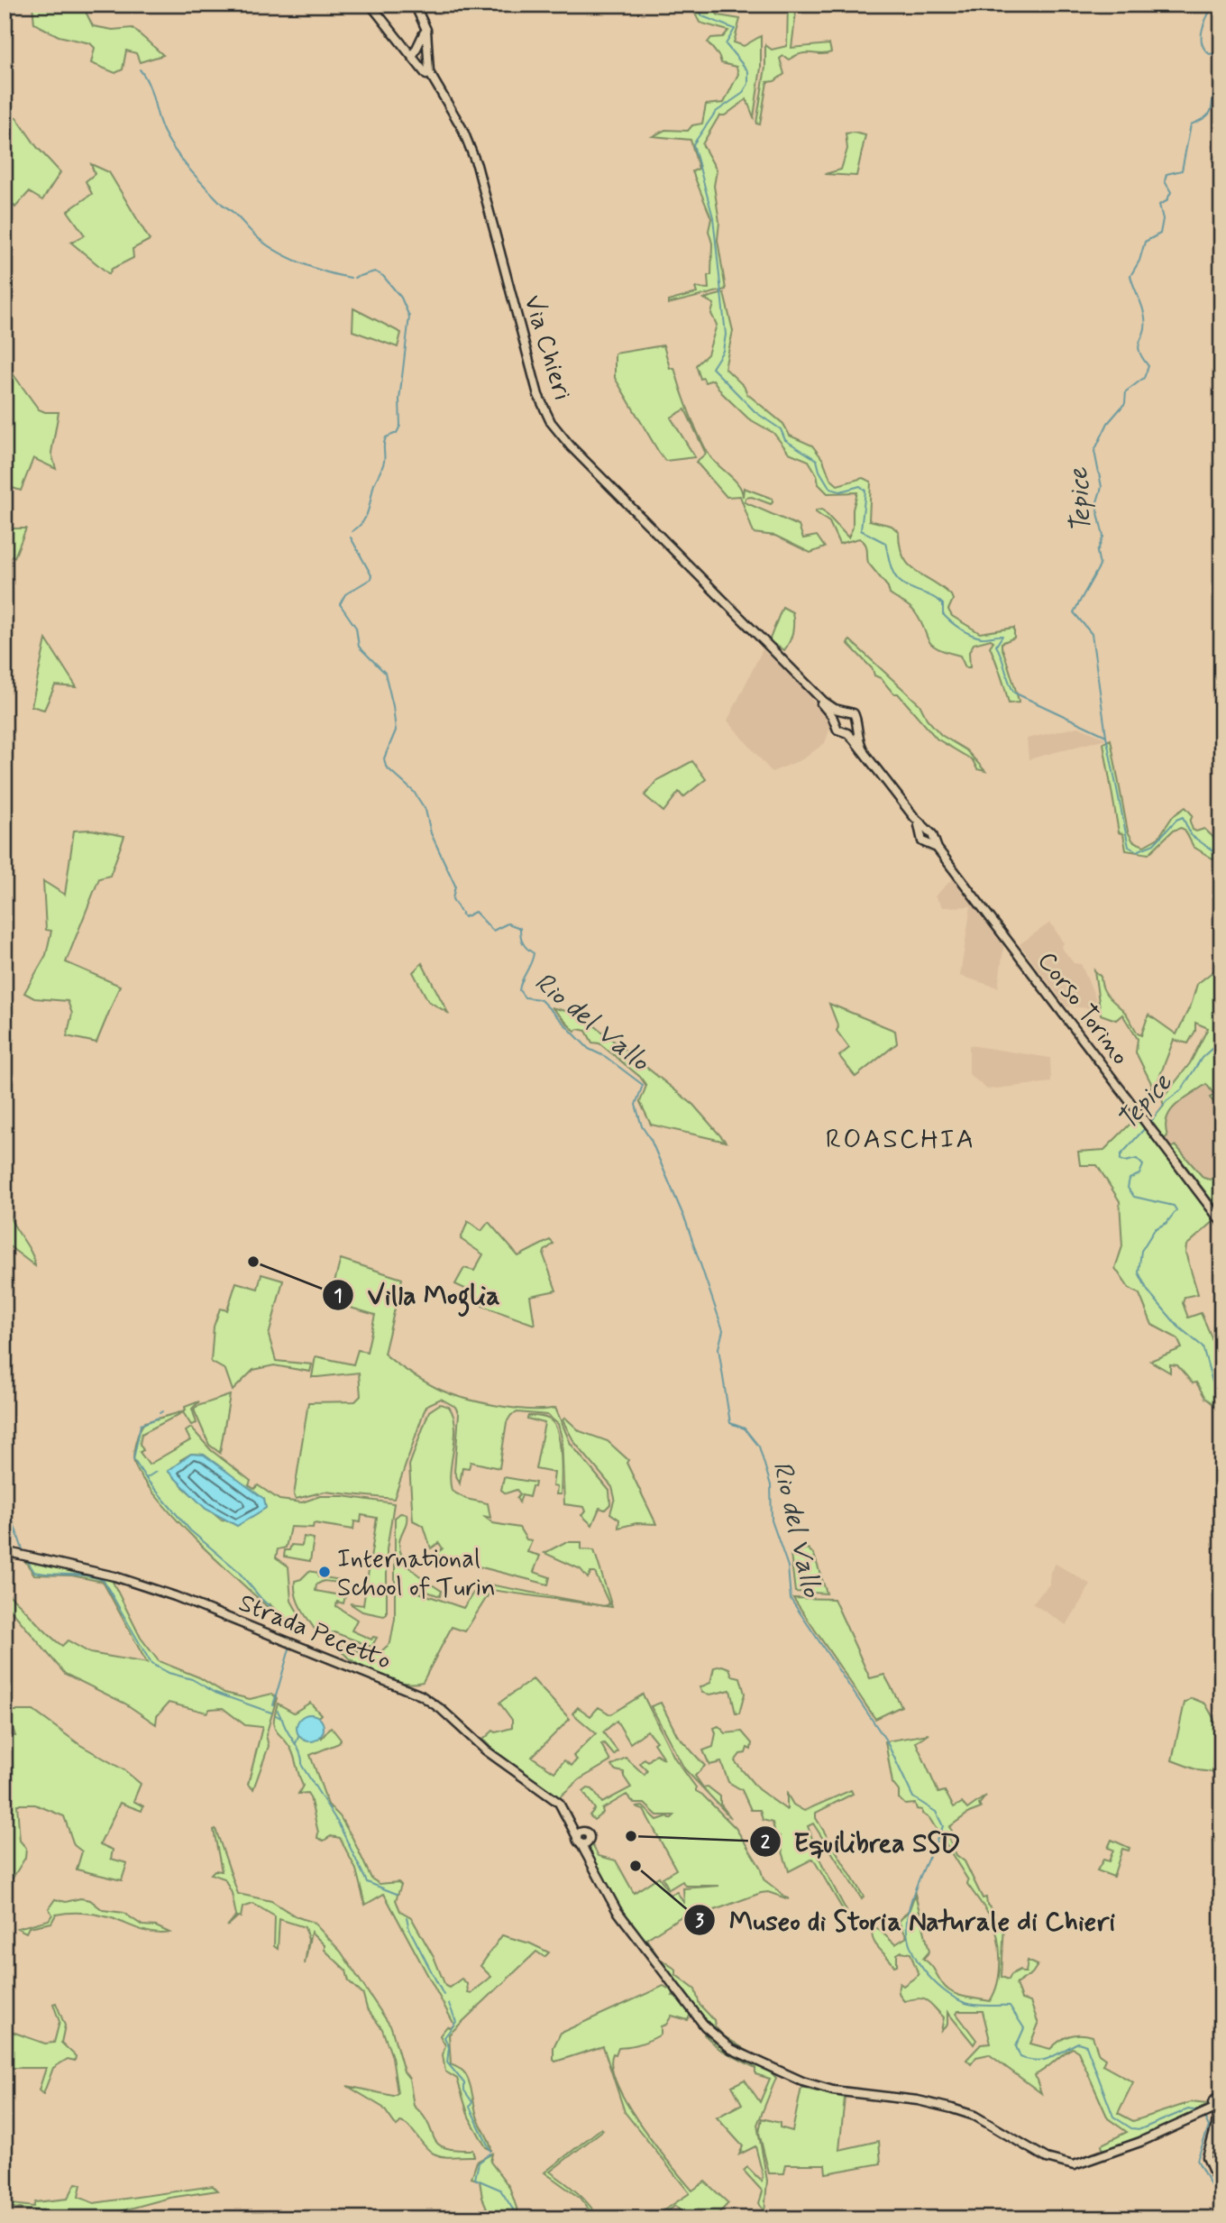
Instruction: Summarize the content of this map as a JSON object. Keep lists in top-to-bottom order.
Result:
{
  "streets": {
    "main road": ["Via Chieri", "Corso Torino", "Strada Pecetto"]
  },
  "crossings": [
    ["Via Chieri", "Corso Torino"]
  ],
  "districts": ["ROASCHIA"],
  "water": ["Tepice", "Rio del Vallo"],
  "places": [
    "Villa Moglia",
    "International School of Turin",
    "Equilibrea SSD",
    "Museo di Storia Naturale di Chieri"
  ]
}
